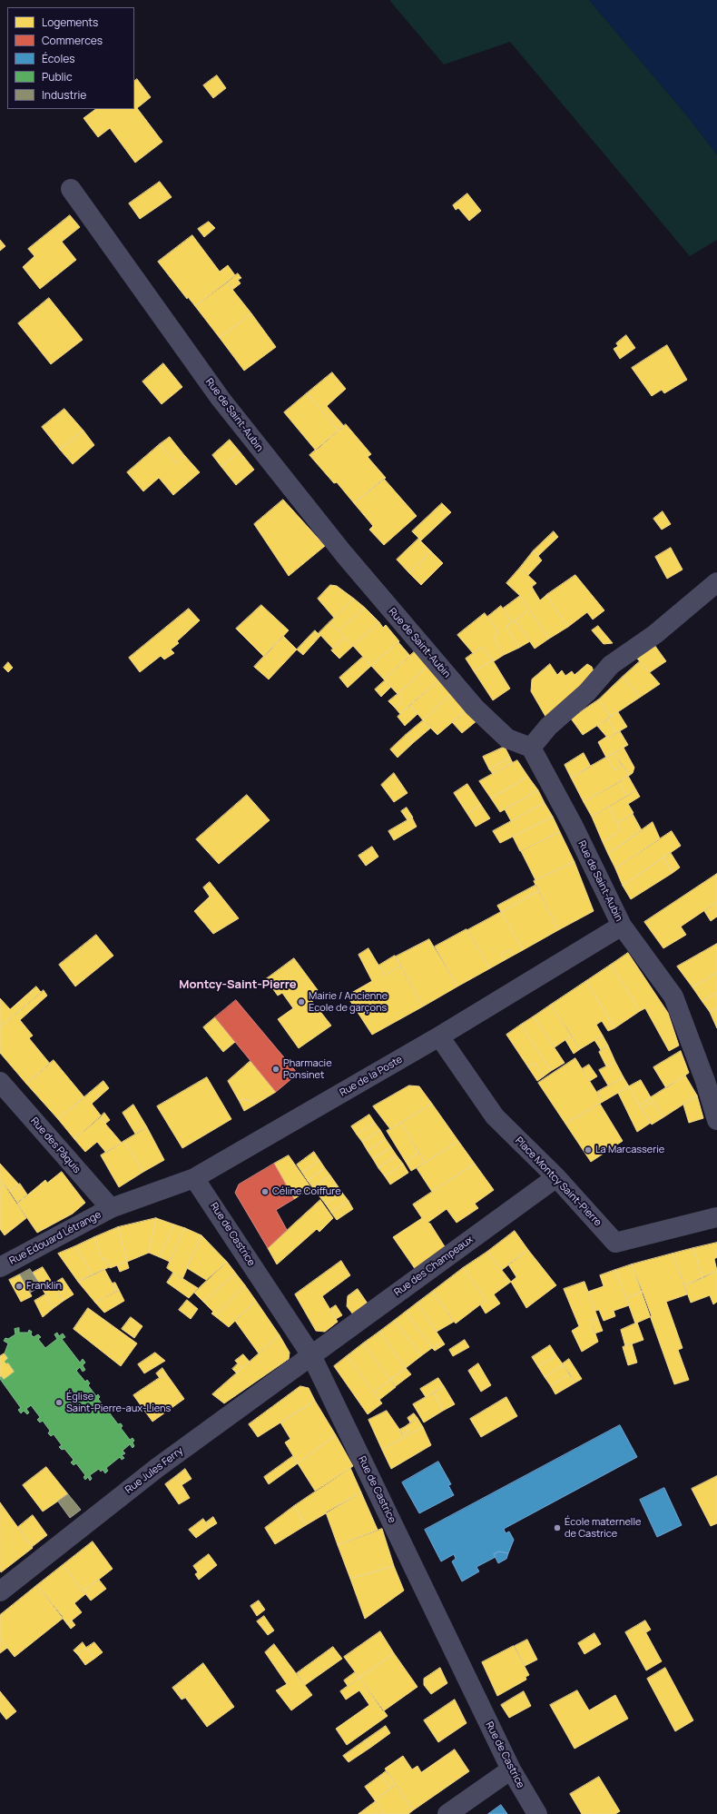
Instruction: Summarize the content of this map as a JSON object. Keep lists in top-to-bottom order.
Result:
{
  "streets": {
    "street": [
      "Rue de Saint-Aubin",
      "Rue de la Poste",
      "Rue des Pâquis",
      "Place Montcy Saint-Pierre",
      "Rue de Castrice",
      "Rue Edouard Létrange",
      "Rue des Champeaux",
      "Rue Jules Ferry"
    ]
  },
  "crossings": [
    ["Rue de Saint-Aubin", "Rue de la Poste"],
    ["Rue de la Poste", "Rue des Pâquis"],
    ["Rue de la Poste", "Place Montcy Saint-Pierre"],
    ["Rue de la Poste", "Rue de Castrice"],
    ["Rue de la Poste", "Rue Edouard Létrange"],
    ["Rue des Pâquis", "Rue Edouard Létrange"],
    ["Place Montcy Saint-Pierre", "Rue des Champeaux"],
    ["Rue de Castrice", "Rue des Champeaux"],
    ["Rue de Castrice", "Rue Jules Ferry"],
    ["Rue des Champeaux", "Rue Jules Ferry"]
  ],
  "districts": ["Montcy-Saint-Pierre"],
  "places": [
    "Mairie / Ancienne Ecole de garçons",
    "Pharmacie Ponsinet",
    "La Marcasserie",
    "Céline Coiffure",
    "Franklin",
    "Église Saint-Pierre-aux-Liens",
    "École maternelle de Castrice"
  ],
  "legend": [
    "Logements",
    "Commerces",
    "Écoles",
    "Public",
    "Industrie"
  ]
}
